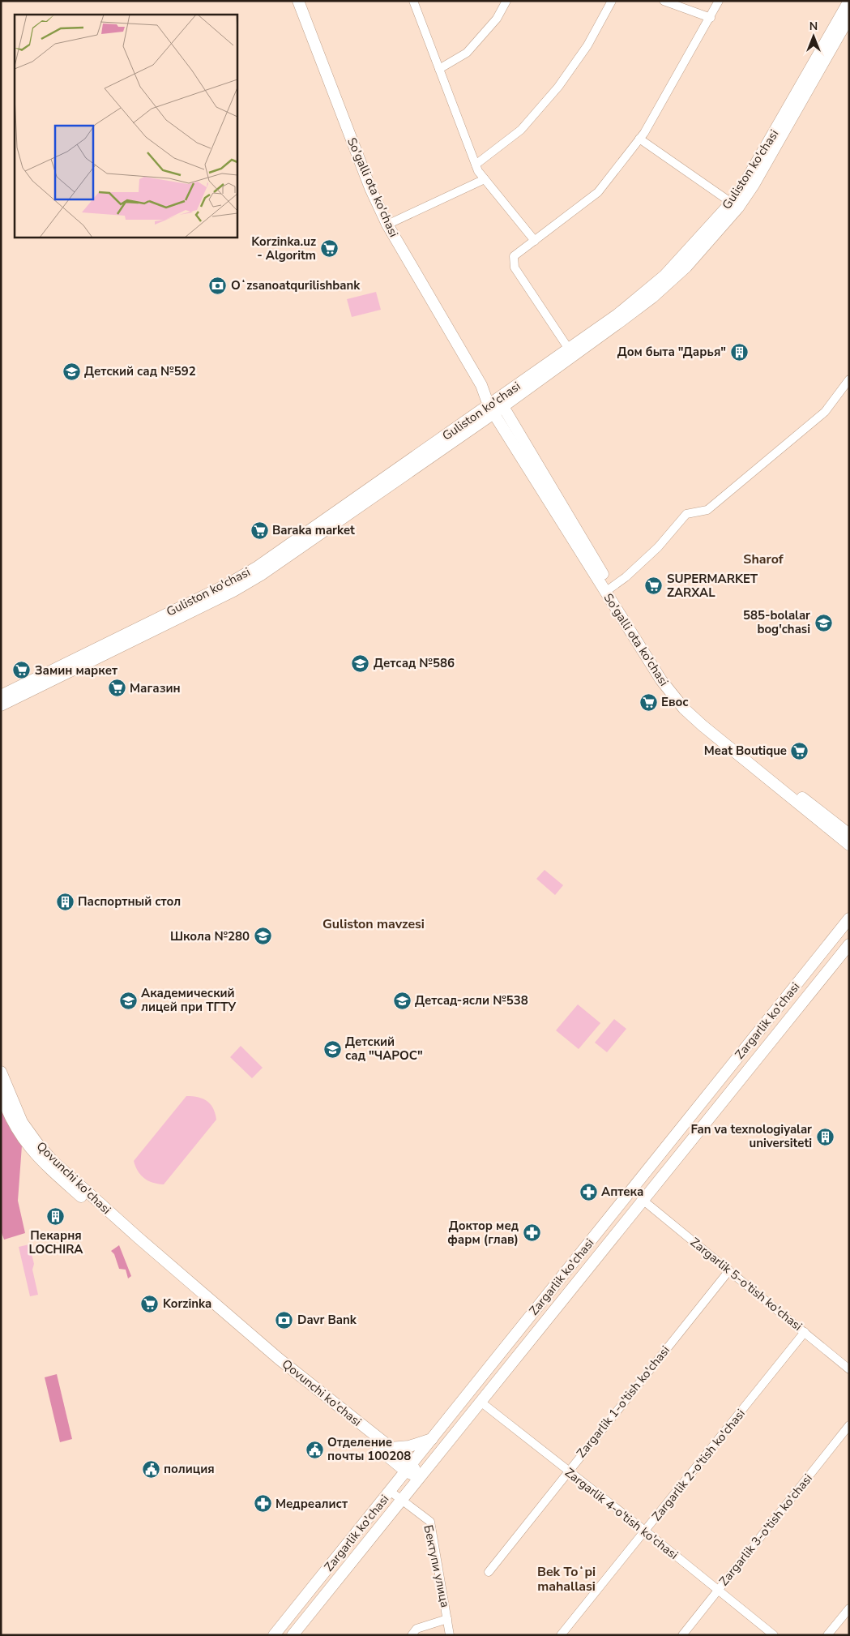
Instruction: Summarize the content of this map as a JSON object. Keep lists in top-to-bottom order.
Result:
{
  "streets": {
    "main road": [
      "Guliston ko'chasi",
      "So'galli ota ko'chasi",
      "Zargarlik ko'chasi",
      "Qovunchi ko'chasi",
      "Zargarlik 4-o'tish ko'chasi"
    ],
    "street": [
      "Zargarlik 5-o'tish ko'chasi",
      "Zargarlik 1-o'tish ko'chasi",
      "Zargarlik 2-o'tish ko'chasi",
      "Zargarlik 3-o'tish ko'chasi",
      "Бектупи улица"
    ]
  },
  "crossings": [
    ["Guliston ko'chasi", "So'galli ota ko'chasi"],
    ["Zargarlik ko'chasi", "Qovunchi ko'chasi"],
    ["Zargarlik ko'chasi", "Zargarlik 5-o'tish ko'chasi"],
    ["Zargarlik ko'chasi", "Zargarlik 4-o'tish ko'chasi"],
    ["Zargarlik ko'chasi", "Бектупи улица"],
    ["Zargarlik 5-o'tish ko'chasi", "Zargarlik 1-o'tish ko'chasi"],
    ["Zargarlik 5-o'tish ko'chasi", "Zargarlik 2-o'tish ko'chasi"],
    ["Zargarlik 1-o'tish ko'chasi", "Zargarlik 4-o'tish ko'chasi"],
    ["Zargarlik 2-o'tish ko'chasi", "Zargarlik 4-o'tish ko'chasi"],
    ["Zargarlik 4-o'tish ko'chasi", "Zargarlik 3-o'tish ko'chasi"]
  ],
  "districts": ["Sharof", "Guliston mavzesi", "Bek Toʻpi mahallasi"],
  "places": {
    "supermarket": [
      "Korzinka.uz - Algoritm",
      "Baraka market",
      "SUPERMARKET ZARXAL",
      "Замин маркет",
      "Магазин",
      "Евос",
      "Meat Boutique",
      "Korzinka"
    ],
    "bank": ["Oʻzsanoatqurilishbank", "Davr Bank"],
    "building": [
      "Дом быта \"Дарья\"",
      "Паспортный стол",
      "Fan va texnologiyalar universiteti",
      "Пекарня LOCHIRA"
    ],
    "school or university": [
      "Детcкий сад №592",
      "585-bolalar bog'chasi",
      "Детсад №586",
      "Школа №280",
      "Академический лицей при ТГТУ",
      "Детсад-ясли №538",
      "Детский сад \"ЧАРОС\""
    ],
    "pharmacy": ["Аптека", "Доктор мед фарм (глав)", "Медреалист"],
    "public building": ["Отделение почты 100208", "полиция"]
  },
  "north": "top"
}
